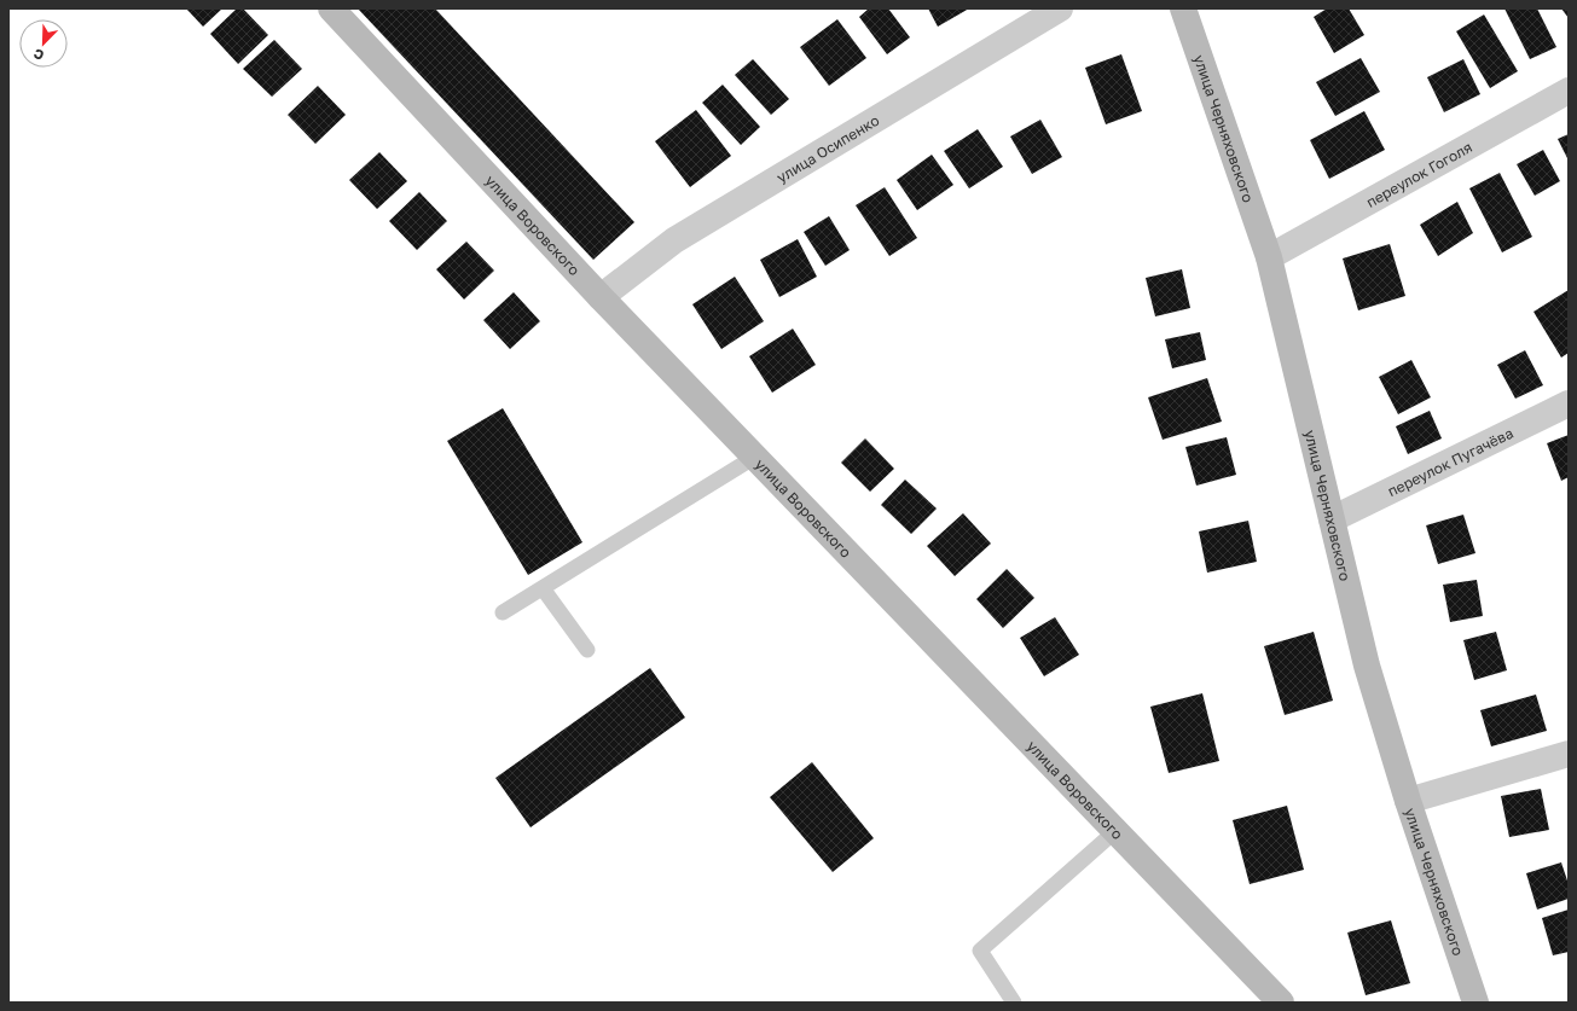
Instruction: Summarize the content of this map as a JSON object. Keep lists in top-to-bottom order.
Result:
{
  "streets": {
    "street": [
      "улица Черняховского",
      "улица Осипенко",
      "переулок Гоголя",
      "улица Воровского",
      "переулок Пугачёва"
    ]
  },
  "crossings": [
    ["улица Черняховского", "переулок Гоголя"],
    ["улица Черняховского", "переулок Пугачёва"],
    ["улица Осипенко", "улица Воровского"]
  ],
  "north": "bottom left"
}
